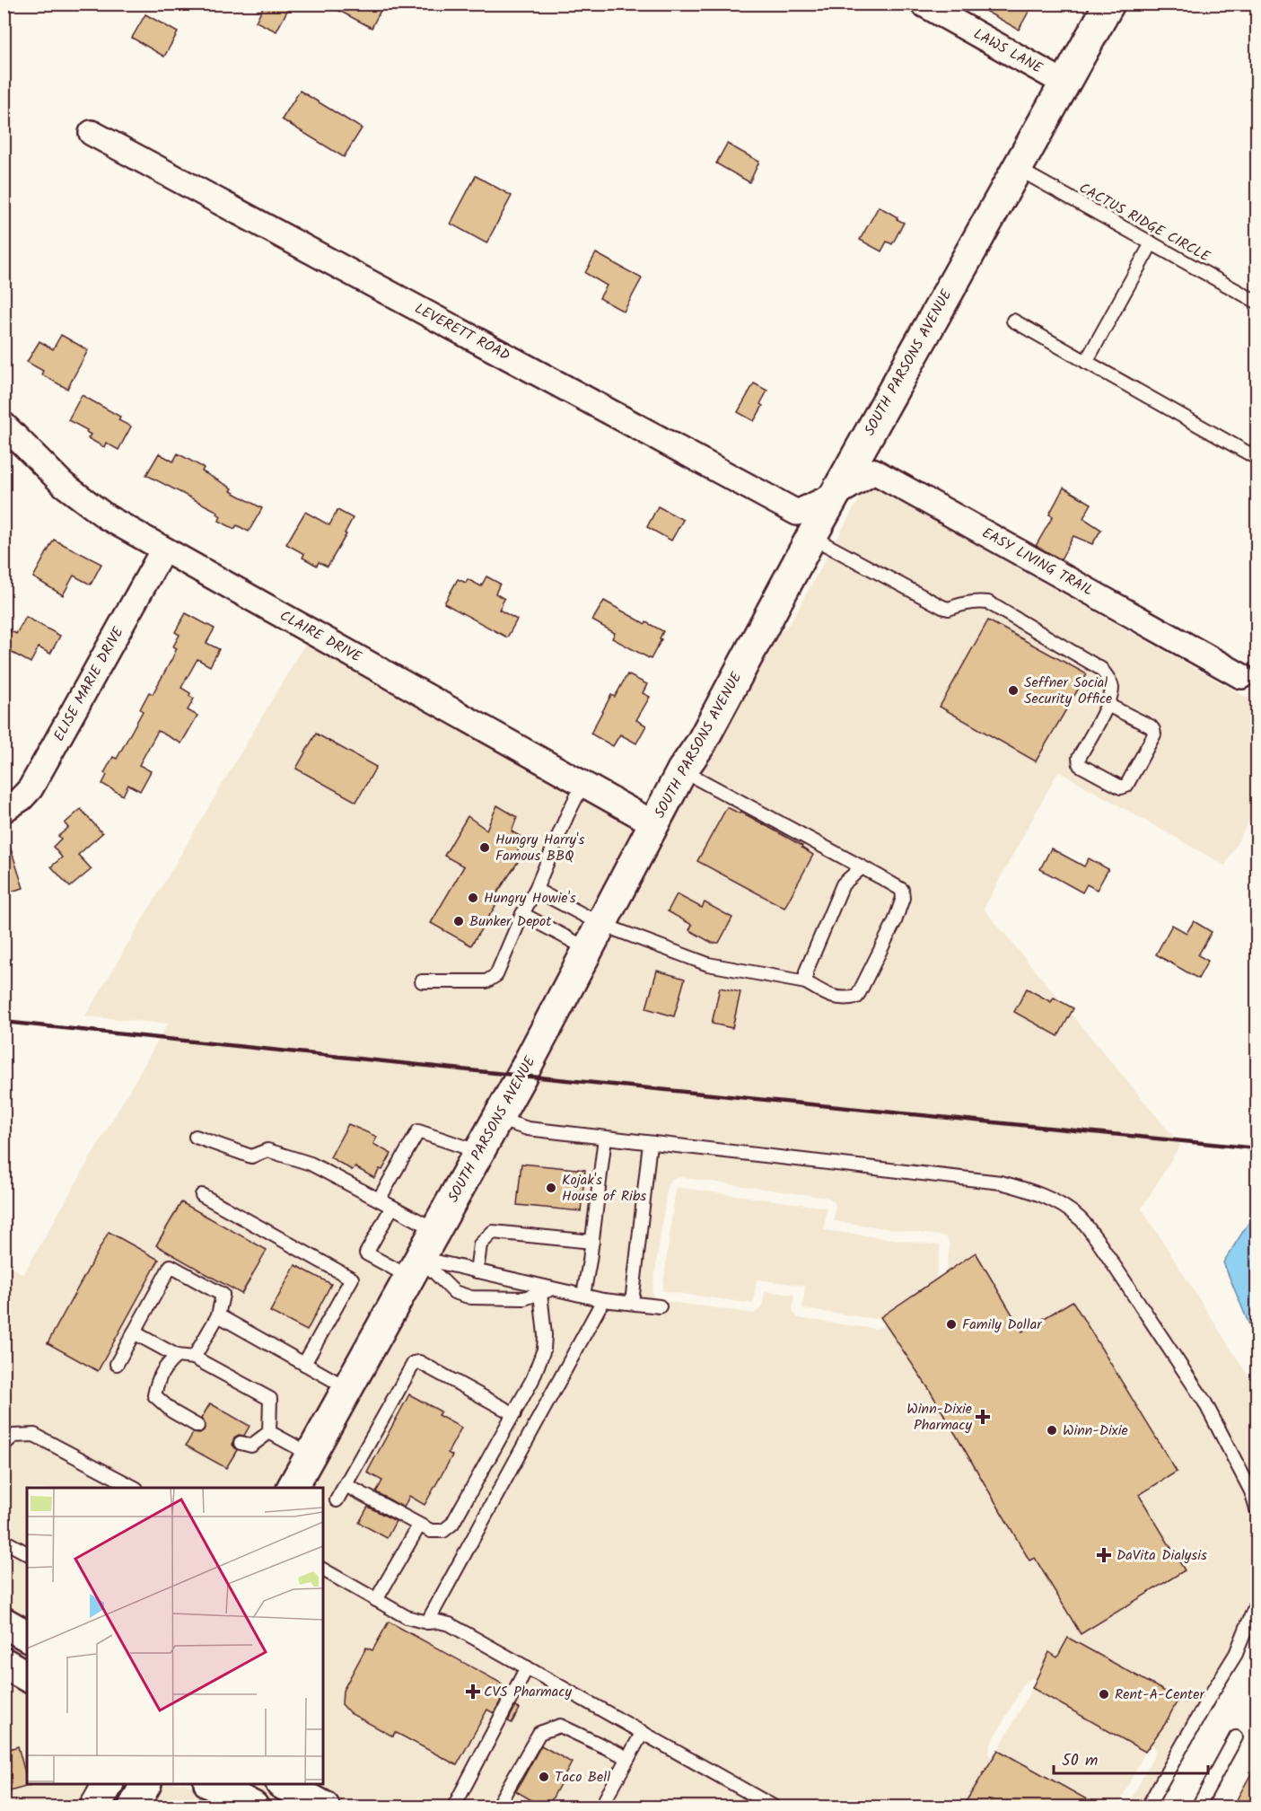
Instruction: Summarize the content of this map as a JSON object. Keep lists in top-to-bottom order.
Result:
{
  "streets": {
    "main road": ["SOUTH PARSONS AVENUE"],
    "street": [
      "LAWS LANE",
      "LEVERETT ROAD",
      "EASY LIVING TRAIL",
      "CLAIRE DRIVE",
      "ELISE MARIE DRIVE"
    ],
    "lane": ["CACTUS RIDGE CIRCLE"]
  },
  "crossings": [
    ["LAWS LANE", "SOUTH PARSONS AVENUE"],
    ["CACTUS RIDGE CIRCLE", "SOUTH PARSONS AVENUE"],
    ["LEVERETT ROAD", "SOUTH PARSONS AVENUE"],
    ["LEVERETT ROAD", "EASY LIVING TRAIL"],
    ["SOUTH PARSONS AVENUE", "EASY LIVING TRAIL"],
    ["SOUTH PARSONS AVENUE", "CLAIRE DRIVE"],
    ["CLAIRE DRIVE", "ELISE MARIE DRIVE"]
  ],
  "places": {
    "other": [
      "Seffner Social Security Office",
      "Hungry Harry's Famous BBQ",
      "Hungry Howie's",
      "Bunker Depot",
      "Kojak's House of Ribs",
      "Family Dollar",
      "Winn-Dixie",
      "Rent-A-Center",
      "Taco Bell"
    ],
    "health": ["Winn-Dixie Pharmacy", "DaVita Dialysis", "CVS Pharmacy"]
  },
  "scale_bar": "50 m"
}
